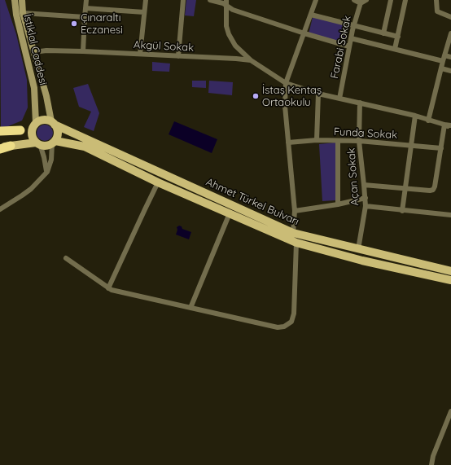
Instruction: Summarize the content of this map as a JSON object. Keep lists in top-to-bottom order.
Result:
{
  "streets": {
    "main road": ["İstiklal Caddesi", "Ahmet Türkel Bulvarı"],
    "street": [
      "Akgül Sokak",
      "Farabi Sokak",
      "Funda Sokak",
      "Açan Sokak"
    ]
  },
  "crossings": [
    ["Akgül Sokak", "Farabi Sokak"],
    ["Akgül Sokak", "İstiklal Caddesi"],
    ["Akgül Sokak", "Açan Sokak"],
    ["İstiklal Caddesi", "Ahmet Türkel Bulvarı"],
    ["Funda Sokak", "Açan Sokak"],
    ["Açan Sokak", "Ahmet Türkel Bulvarı"]
  ],
  "places": ["Çınaraltı Eczanesi", "İstaş Kentaş Ortaokulu"]
}
